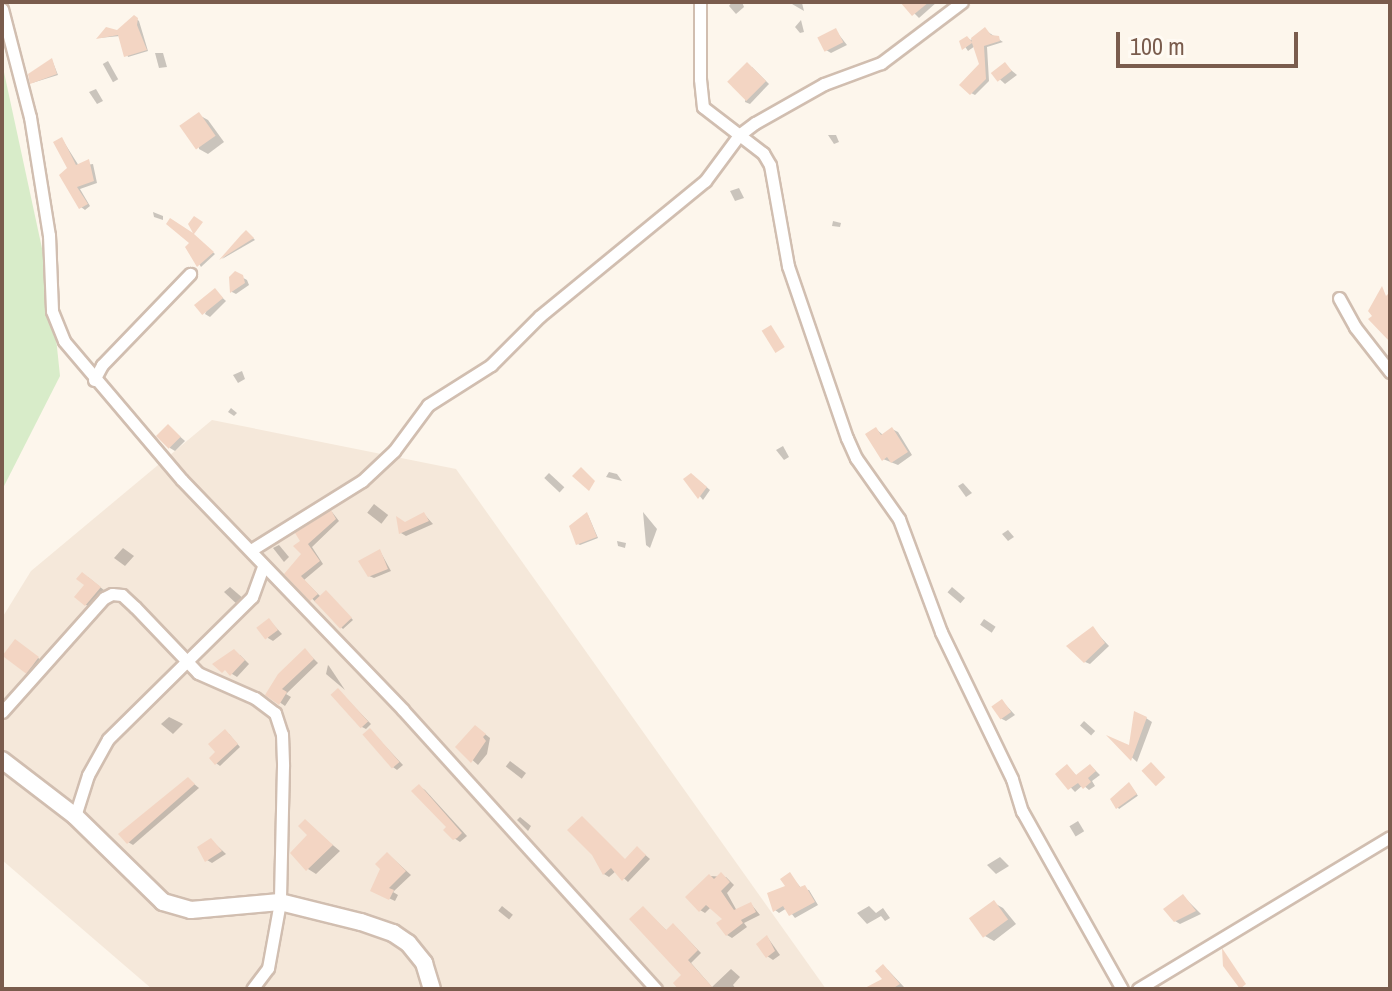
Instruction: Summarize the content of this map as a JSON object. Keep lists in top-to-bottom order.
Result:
{
  "scale_bar": "100 m"
}
